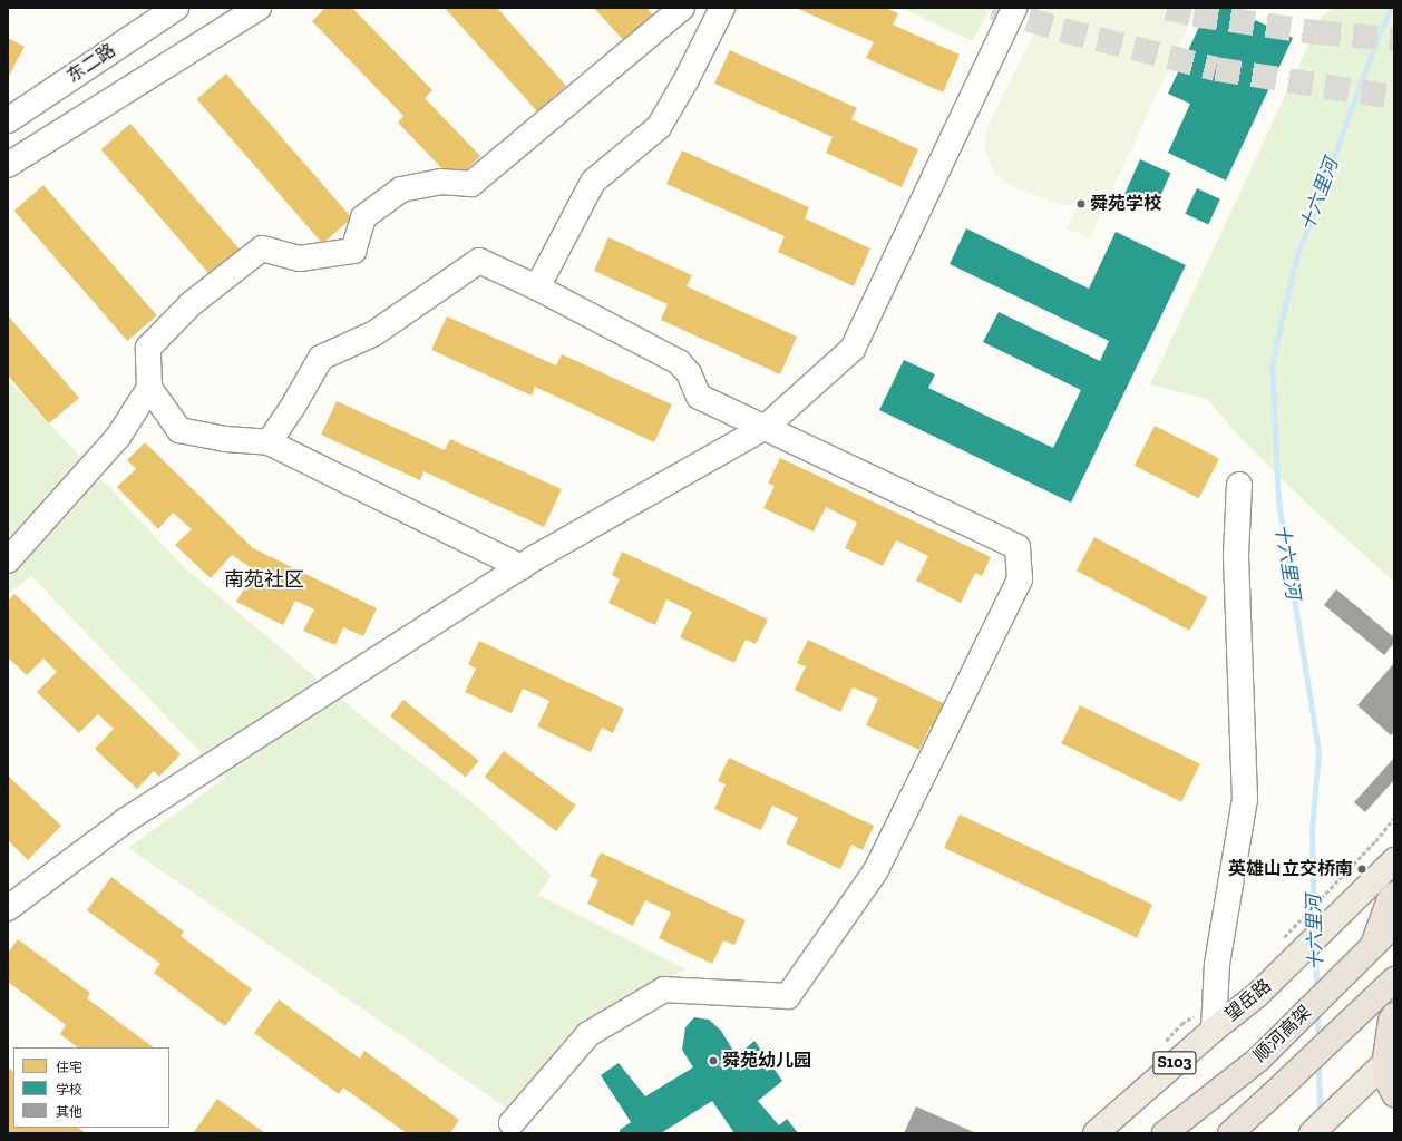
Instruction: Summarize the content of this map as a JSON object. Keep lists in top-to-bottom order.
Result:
{
  "streets": {
    "highway": ["顺河高架"],
    "main road": ["望岳路", "S103"],
    "street": ["东二路"]
  },
  "districts": ["南苑社区"],
  "water": ["十六里河"],
  "places": ["舜苑学校", "英雄山立交桥南", "舜苑幼儿园"],
  "legend": ["住宅", "学校", "其他"]
}
